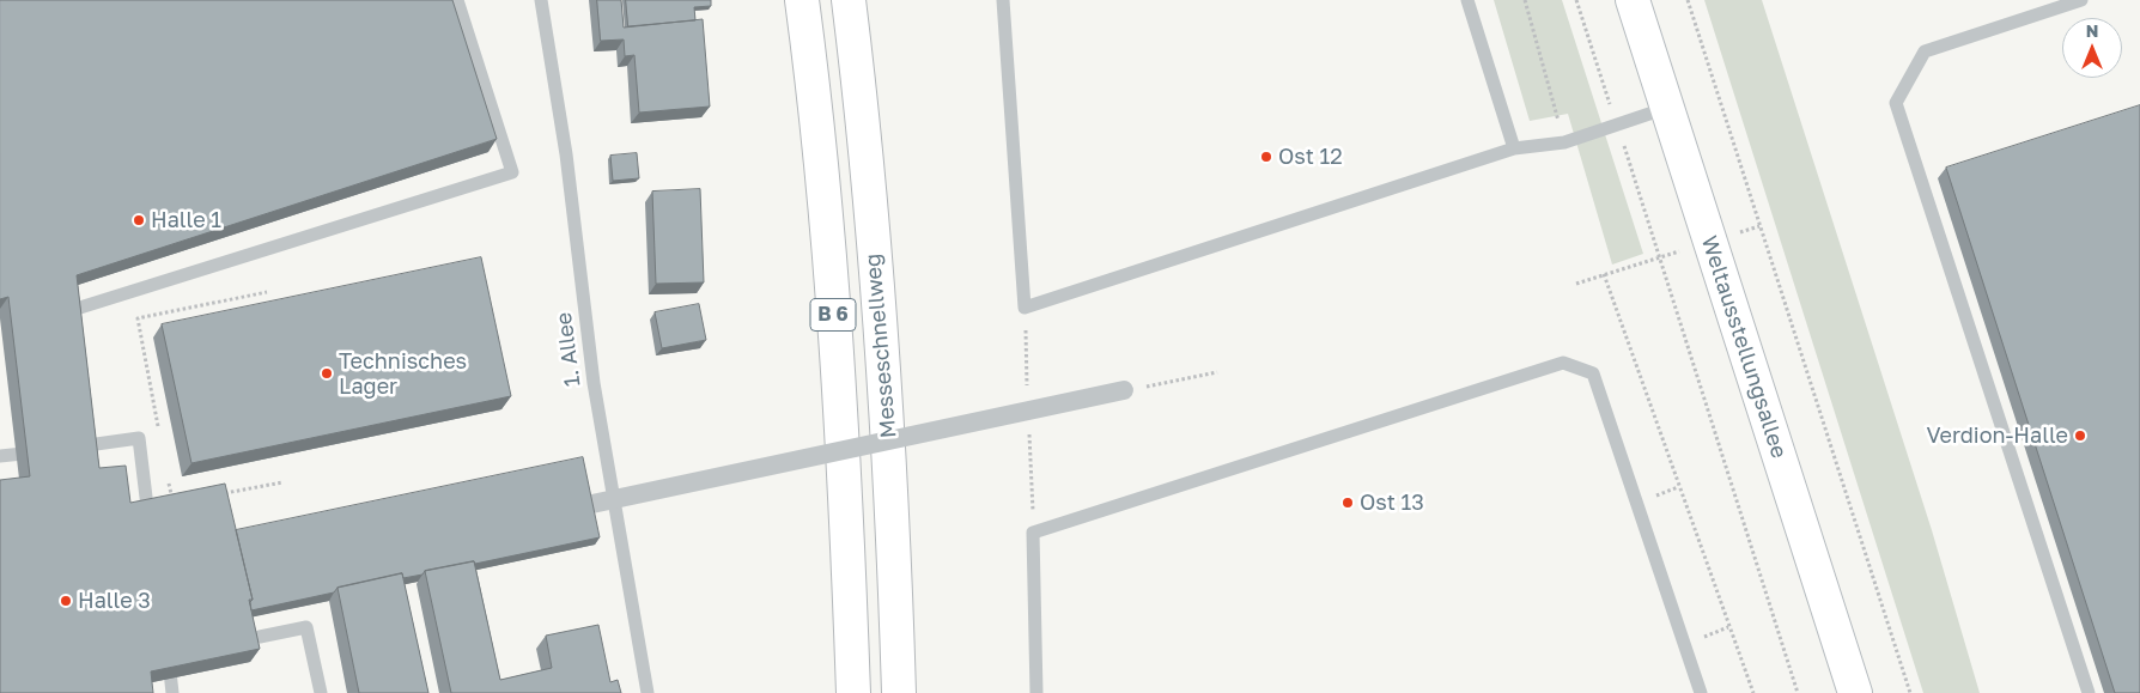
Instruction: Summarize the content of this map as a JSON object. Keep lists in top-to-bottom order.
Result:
{
  "streets": {
    "main road": ["B 6", "Messeschnellweg", "Weltausstellungsallee"],
    "lane": ["1. Allee"]
  },
  "places": [
    "Ost 12",
    "Halle 1",
    "Technisches Lager",
    "Verdion-Halle",
    "Ost 13",
    "Halle 3"
  ],
  "north": "top"
}
